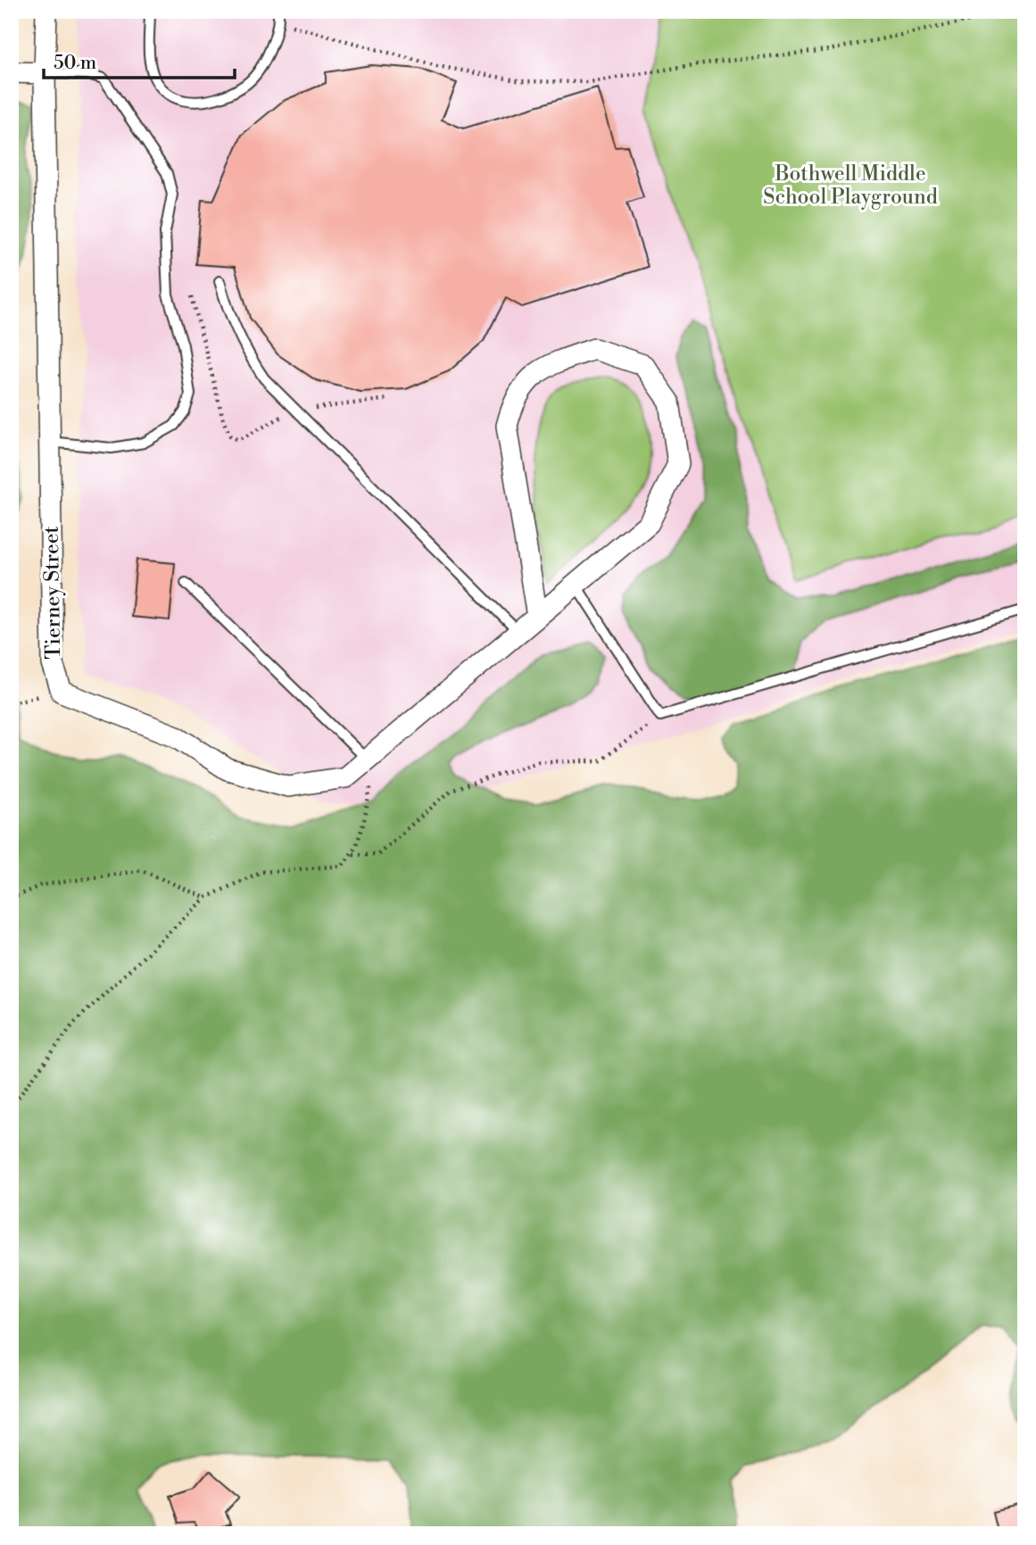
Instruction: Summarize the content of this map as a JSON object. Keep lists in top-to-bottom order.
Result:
{
  "streets": {
    "street": ["Tierney Street"]
  },
  "parks": ["Bothwell Middle School Playground"],
  "scale_bar": "50 m"
}
